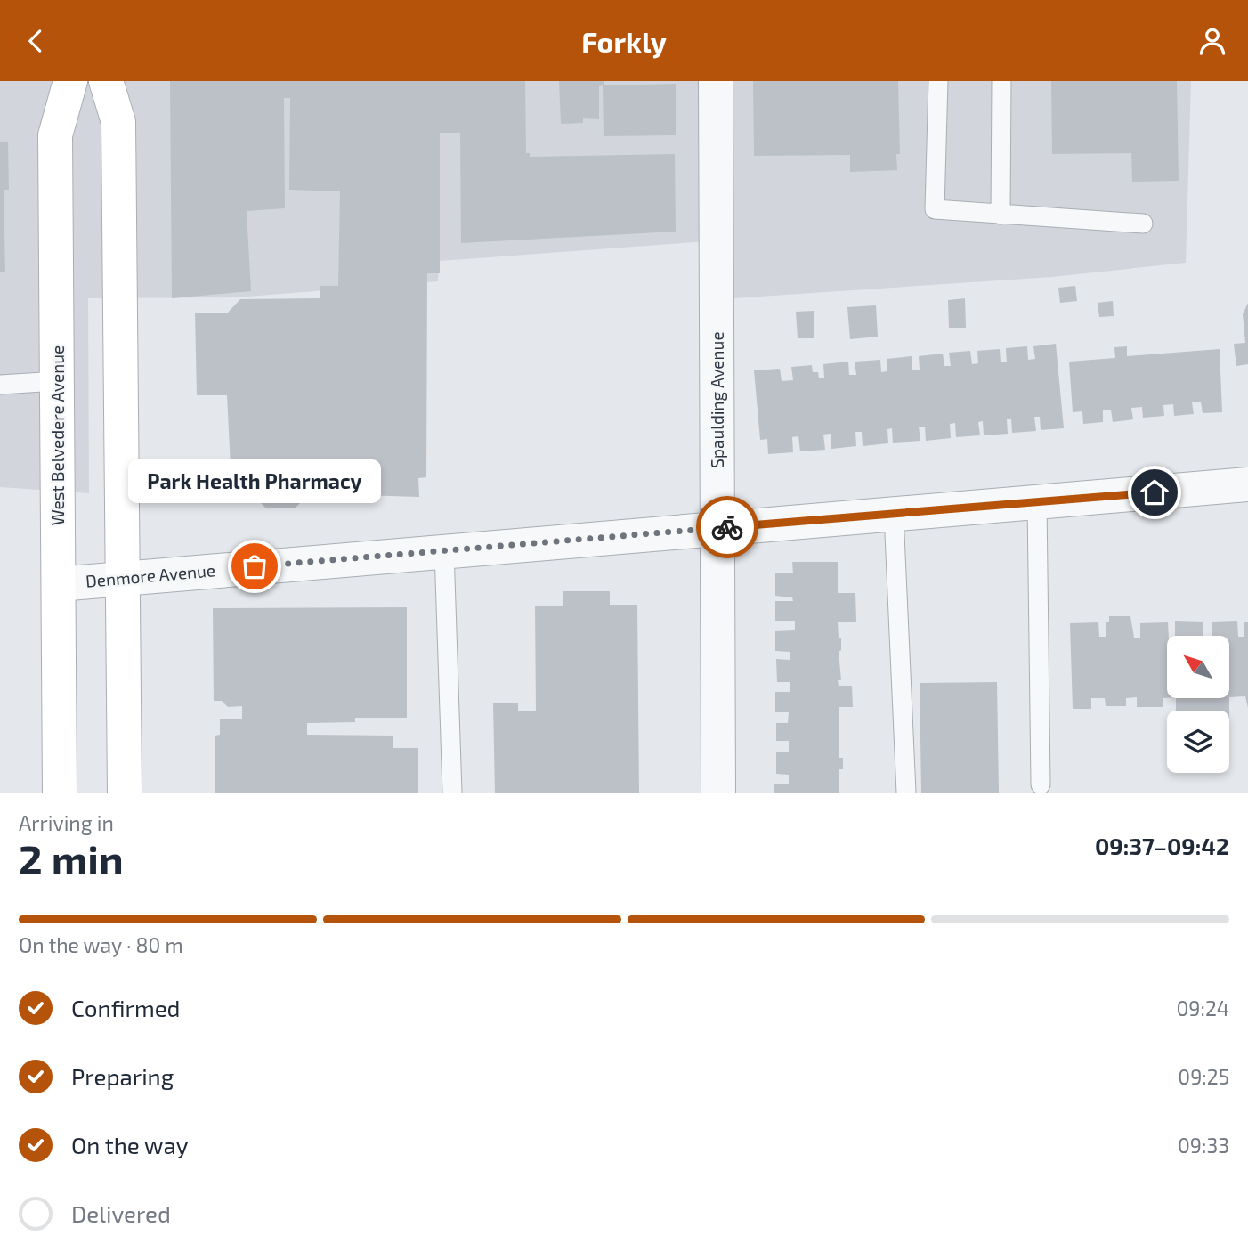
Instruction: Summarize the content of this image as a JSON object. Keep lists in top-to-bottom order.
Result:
{
  "streets": {
    "main road": ["West Belvedere Avenue"],
    "street": ["Spaulding Avenue", "Denmore Avenue"]
  },
  "crossings": [
    ["Spaulding Avenue", "Denmore Avenue"],
    ["West Belvedere Avenue", "Denmore Avenue"]
  ],
  "places": ["Park Health Pharmacy"],
  "north": "top left",
  "page": {
    "header": "Forkly",
    "bubble": "Park Health Pharmacy",
    "heading": ["2 min", "Arriving in", "09:37–09:42"],
    "bar": "On the way · 80 m",
    "list": [
      ["Confirmed", "09:24"],
      ["Preparing", "09:25"],
      ["On the way", "09:33"],
      "Delivered"
    ]
  }
}
